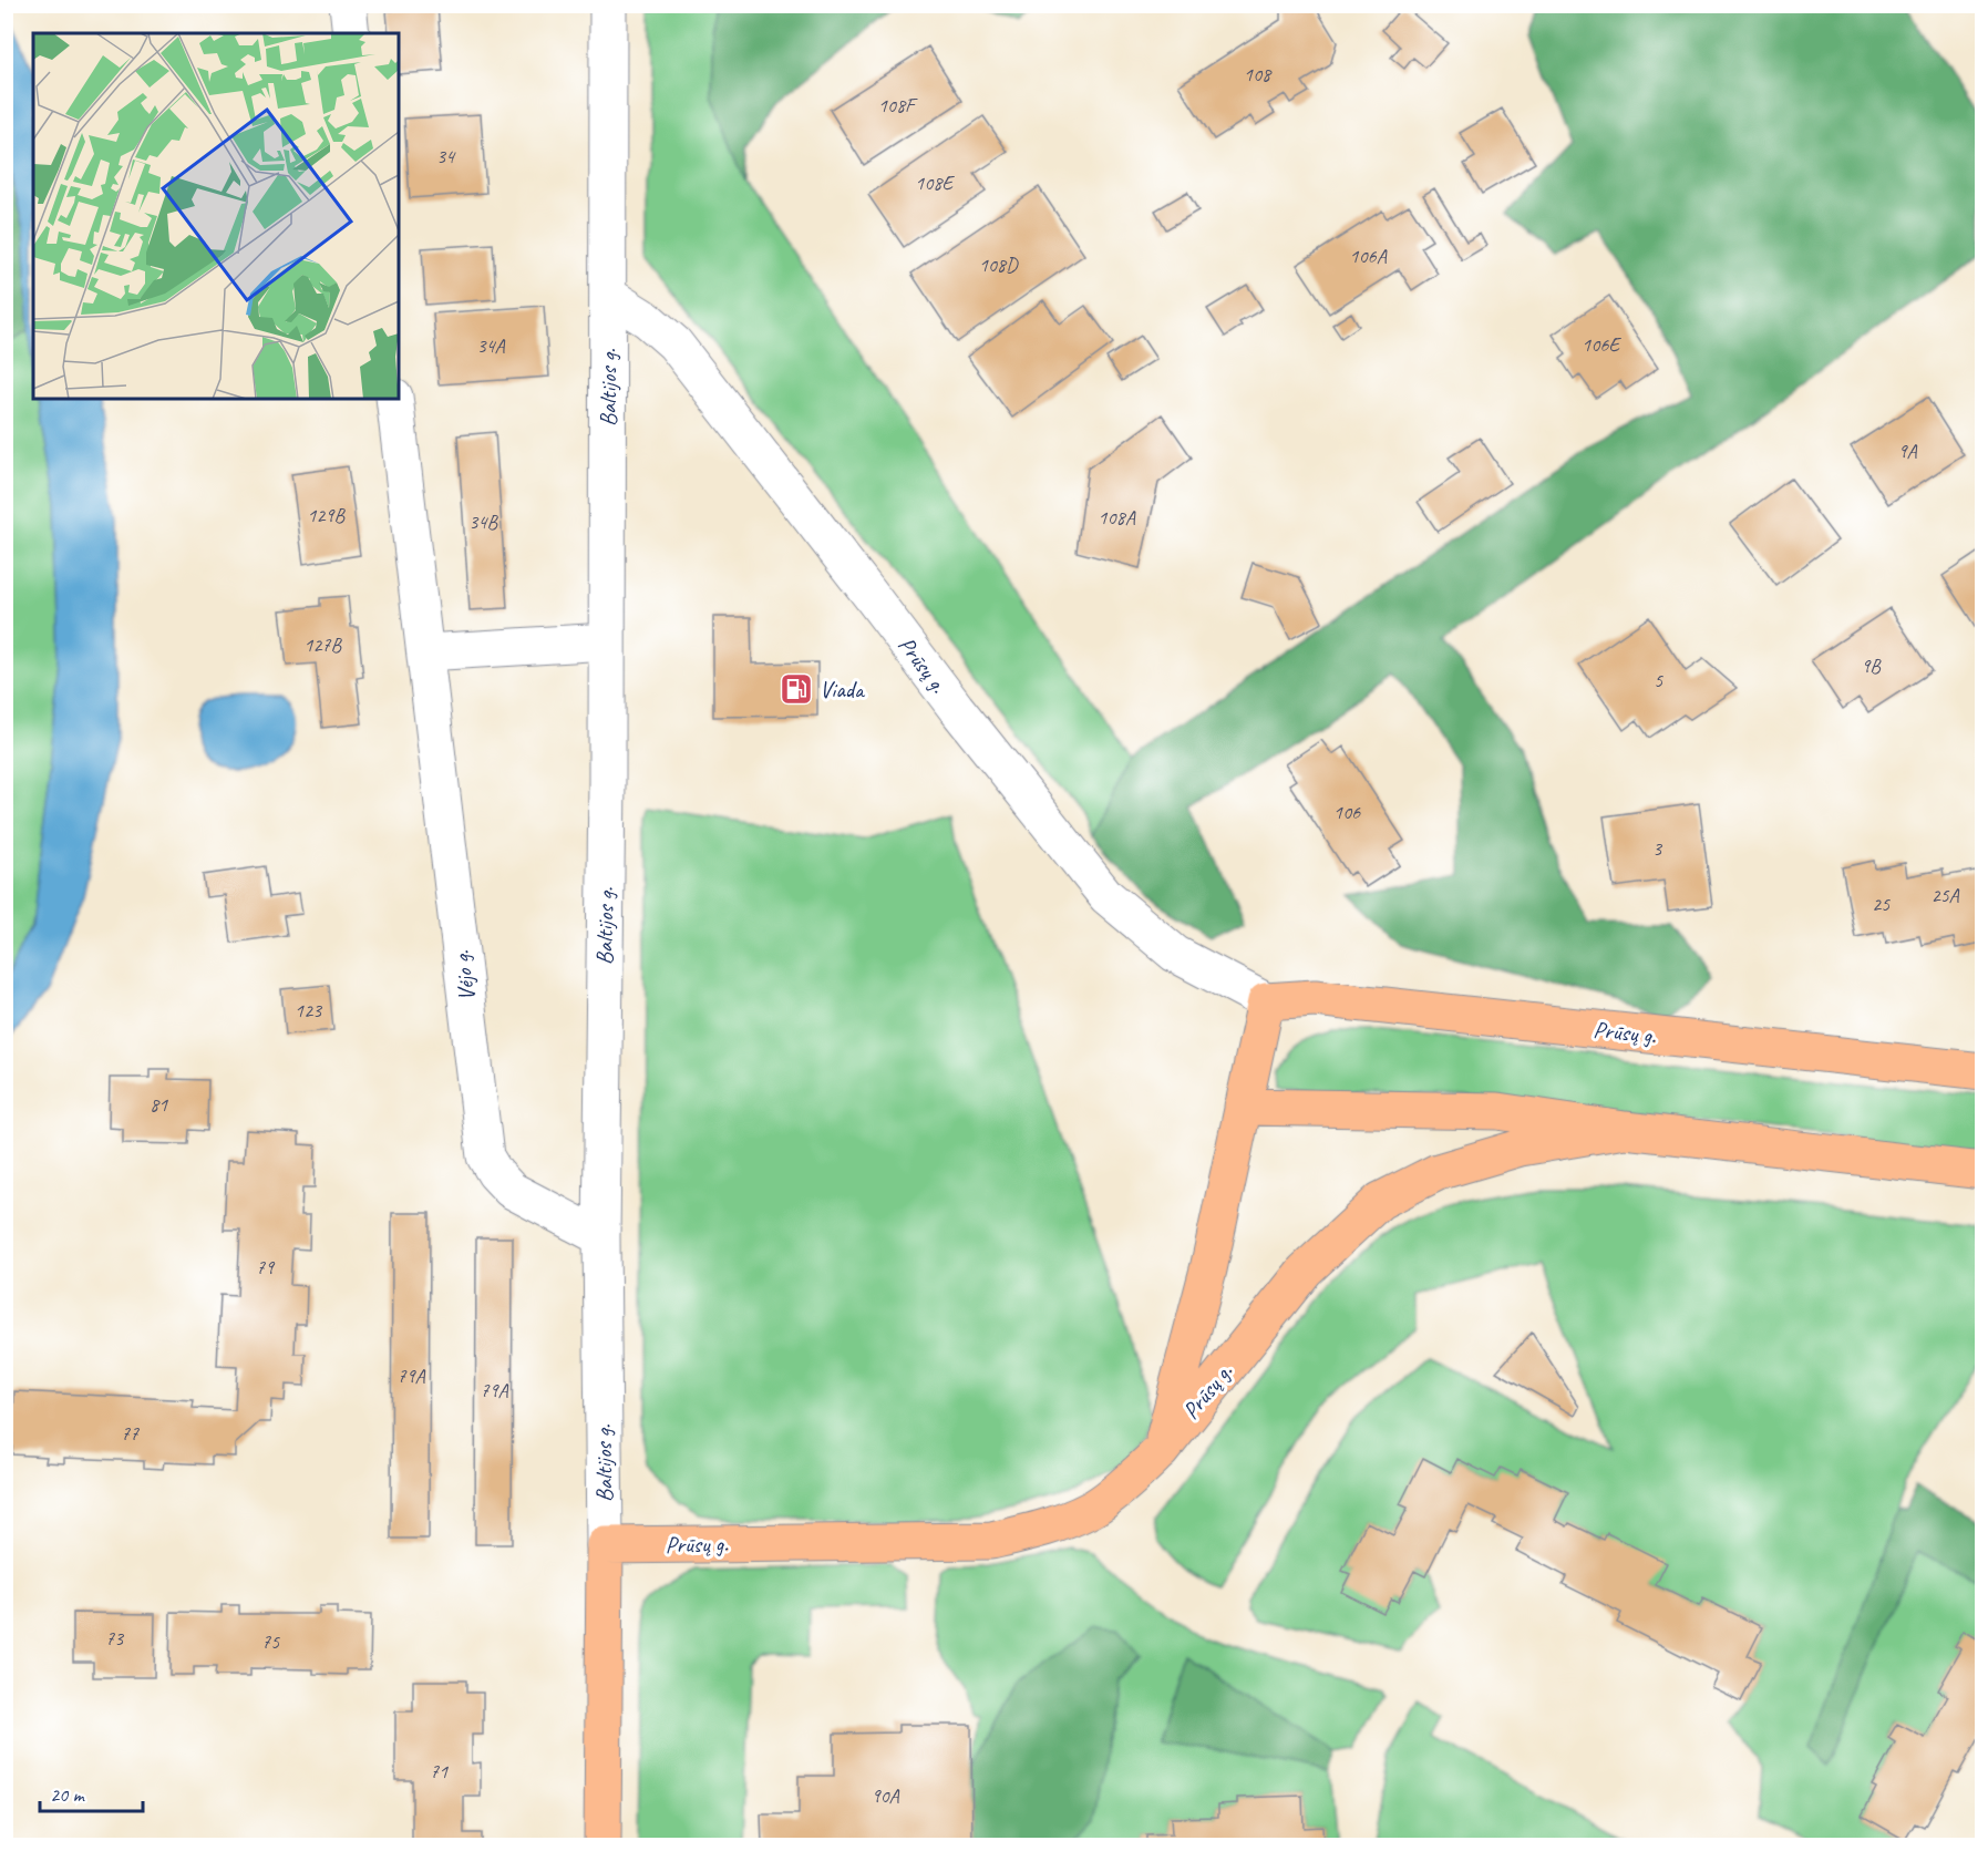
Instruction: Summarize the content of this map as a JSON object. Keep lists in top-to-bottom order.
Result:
{
  "streets": {
    "main road": ["Baltijos g.", "Prūsų g."],
    "street": ["Vėjo g."]
  },
  "crossings": [
    ["Baltijos g.", "Prūsų g."],
    ["Baltijos g.", "Vėjo g."]
  ],
  "places": {
    "fuel station": ["Viada"]
  },
  "house_numbers": [
    "108",
    "108F",
    "34",
    "108E",
    "106A",
    "108D",
    "106E",
    "34A",
    "9A",
    "129B",
    "108A",
    "34B",
    "127B",
    "9B",
    "5",
    "106",
    "3",
    "25A",
    "25",
    "123",
    "81",
    "79",
    "79A",
    "79A",
    "77",
    "73",
    "75",
    "71",
    "90A"
  ],
  "scale_bar": "20 m"
}
